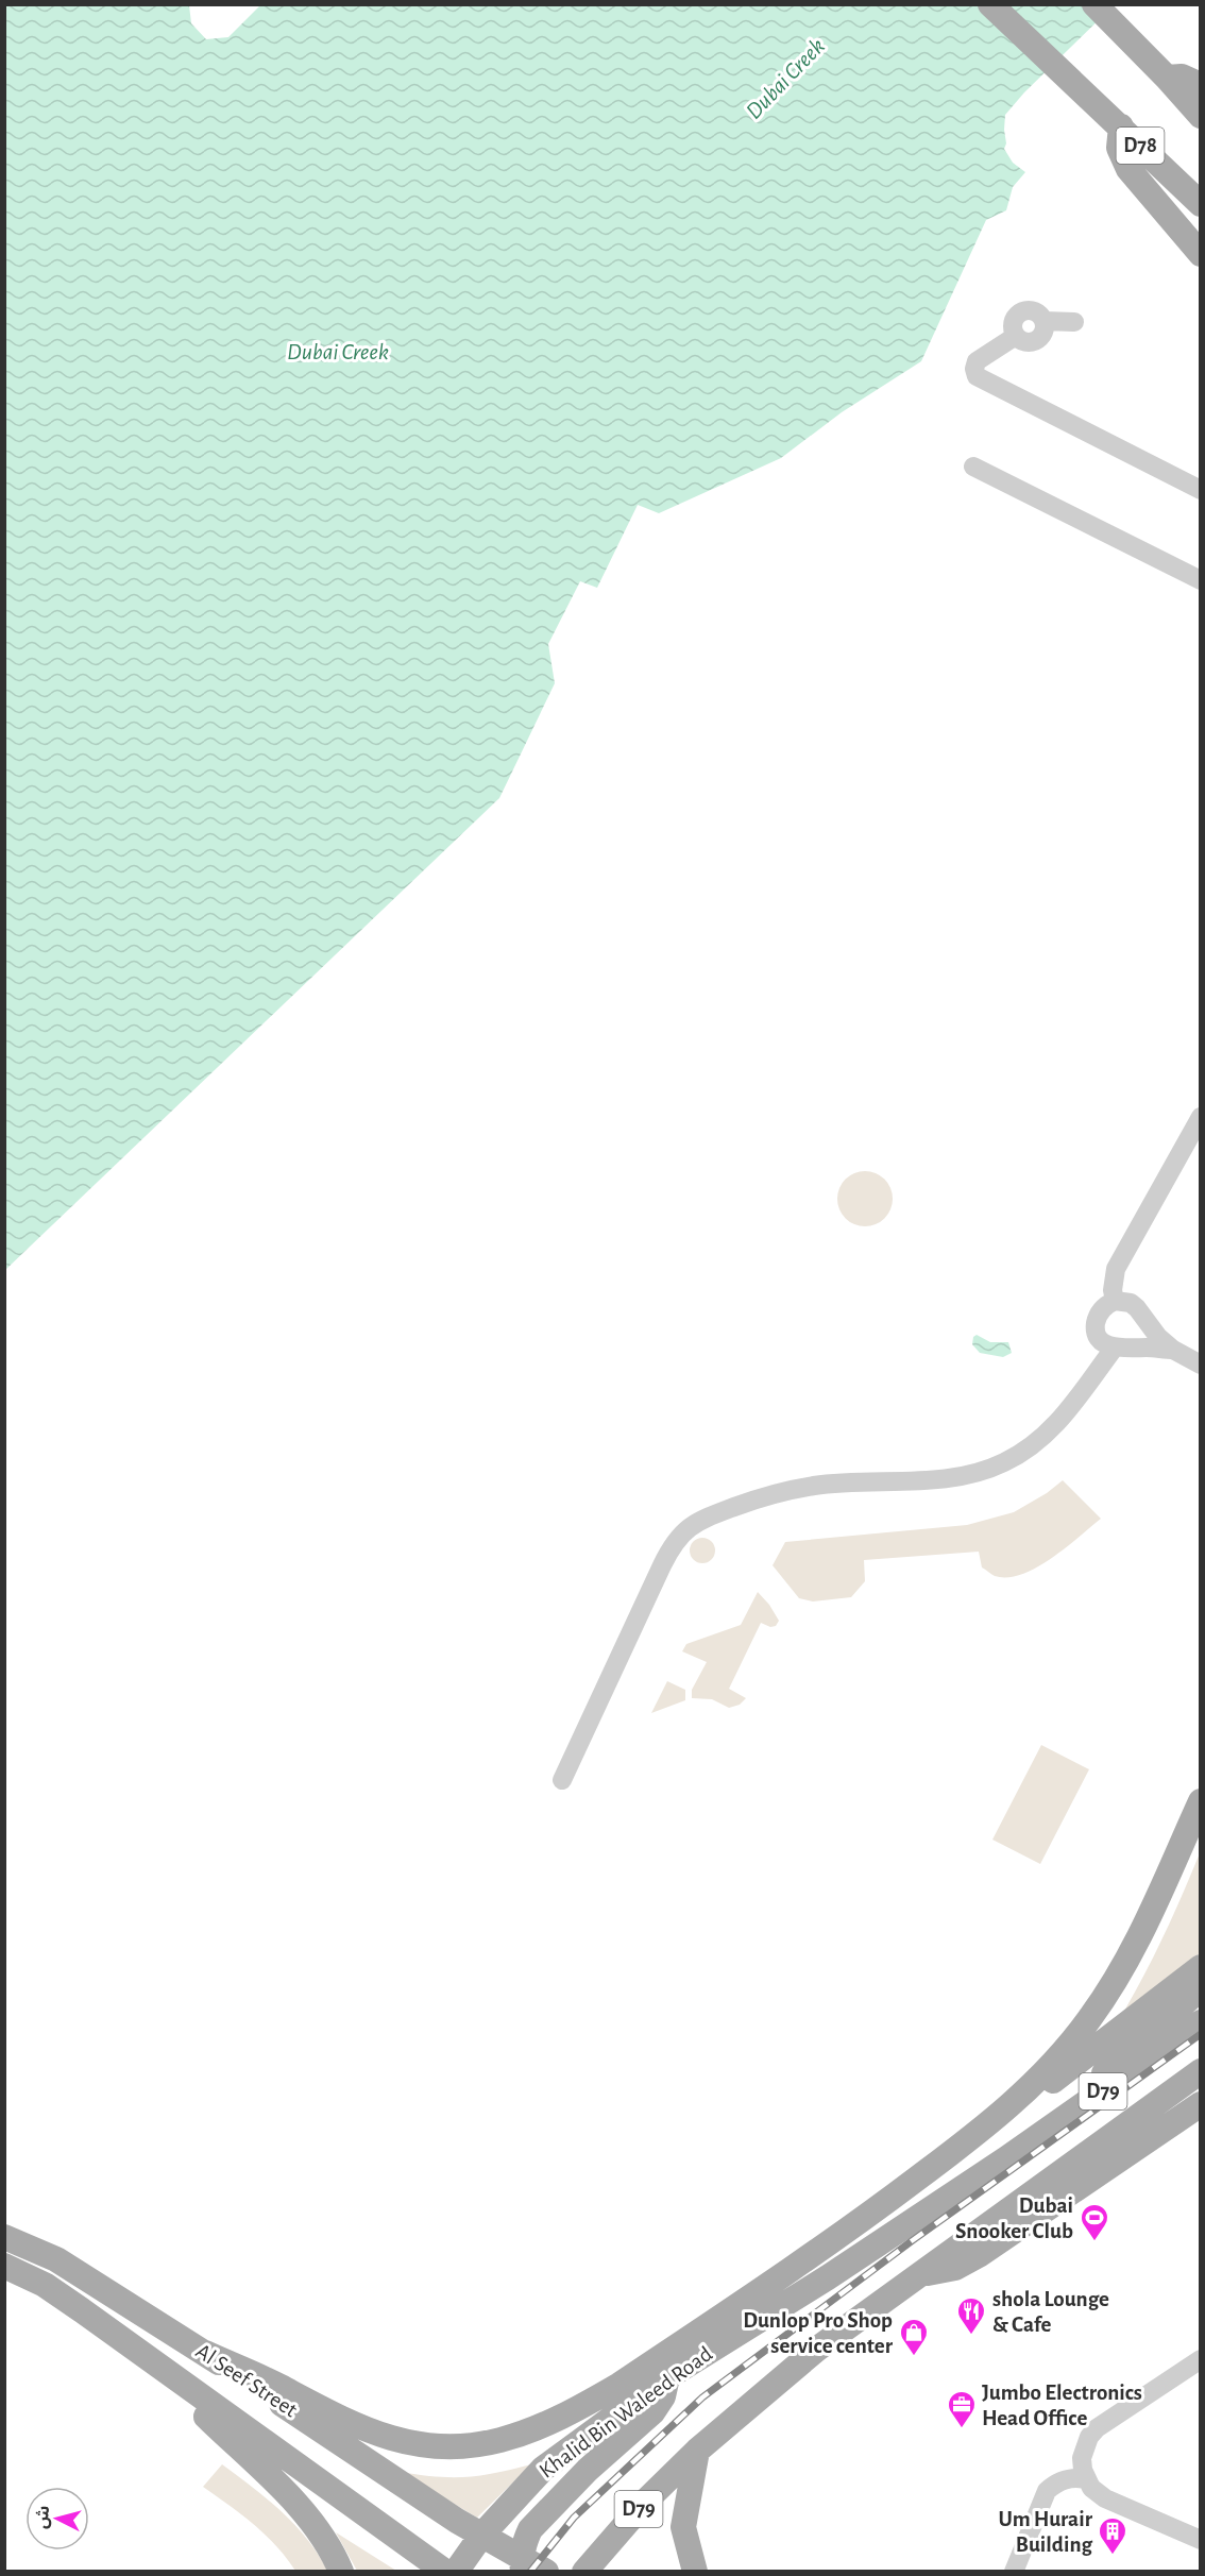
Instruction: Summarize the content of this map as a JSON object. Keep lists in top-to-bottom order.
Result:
{
  "streets": {
    "main road": [
      "D78",
      "D79",
      "Al Seef Street",
      "Khalid Bin Waleed Road"
    ]
  },
  "crossings": [
    ["Al Seef Street", "Khalid Bin Waleed Road"]
  ],
  "water": ["Dubai Creek"],
  "places": {
    "sports": ["Dubai Snooker Club"],
    "restaurant": ["shola Lounge & Cafe"],
    "shop": ["Dunlop Pro Shop service center"],
    "office": ["Jumbo Electronics Head Office"],
    "building": ["Um Hurair Building"]
  },
  "north": "left"
}
